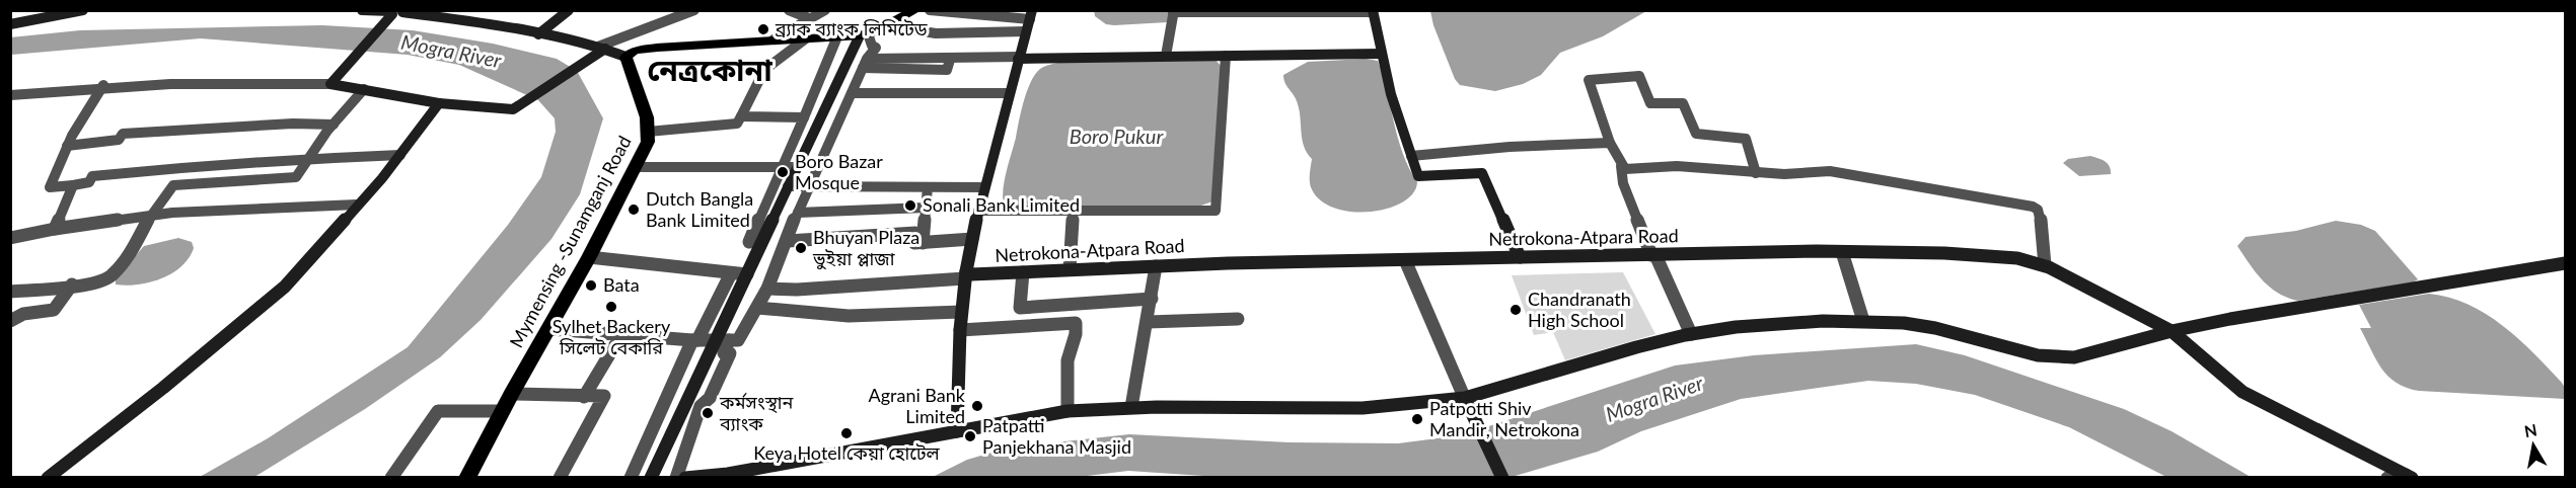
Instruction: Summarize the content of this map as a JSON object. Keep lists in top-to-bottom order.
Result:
{
  "streets": {
    "main road": ["Mymensing -Sunamganj Road"],
    "street": ["Netrokona-Atpara Road"]
  },
  "districts": ["নেত্রকোনা"],
  "water": ["Mogra River", "Boro Pukur"],
  "places": [
    "ব্র্যাক ব্যাংক লিমিটেড",
    "Boro Bazar Mosque",
    "Sonali Bank Limited",
    "Dutch Bangla Bank Limited",
    "Bhuyan Plaza ভুইয়া প্লাজা",
    "Bata",
    "Sylhet Backery সিলেট বেকারি",
    "Chandranath High School",
    "Agrani Bank Limited",
    "কর্মসংস্থান ব্যাংক",
    "Patpotti Shiv Mandir, Netrokona",
    "Keya Hotel কেয়া হোটেল",
    "Patpatti Panjekhana Masjid"
  ],
  "north": "top"
}
